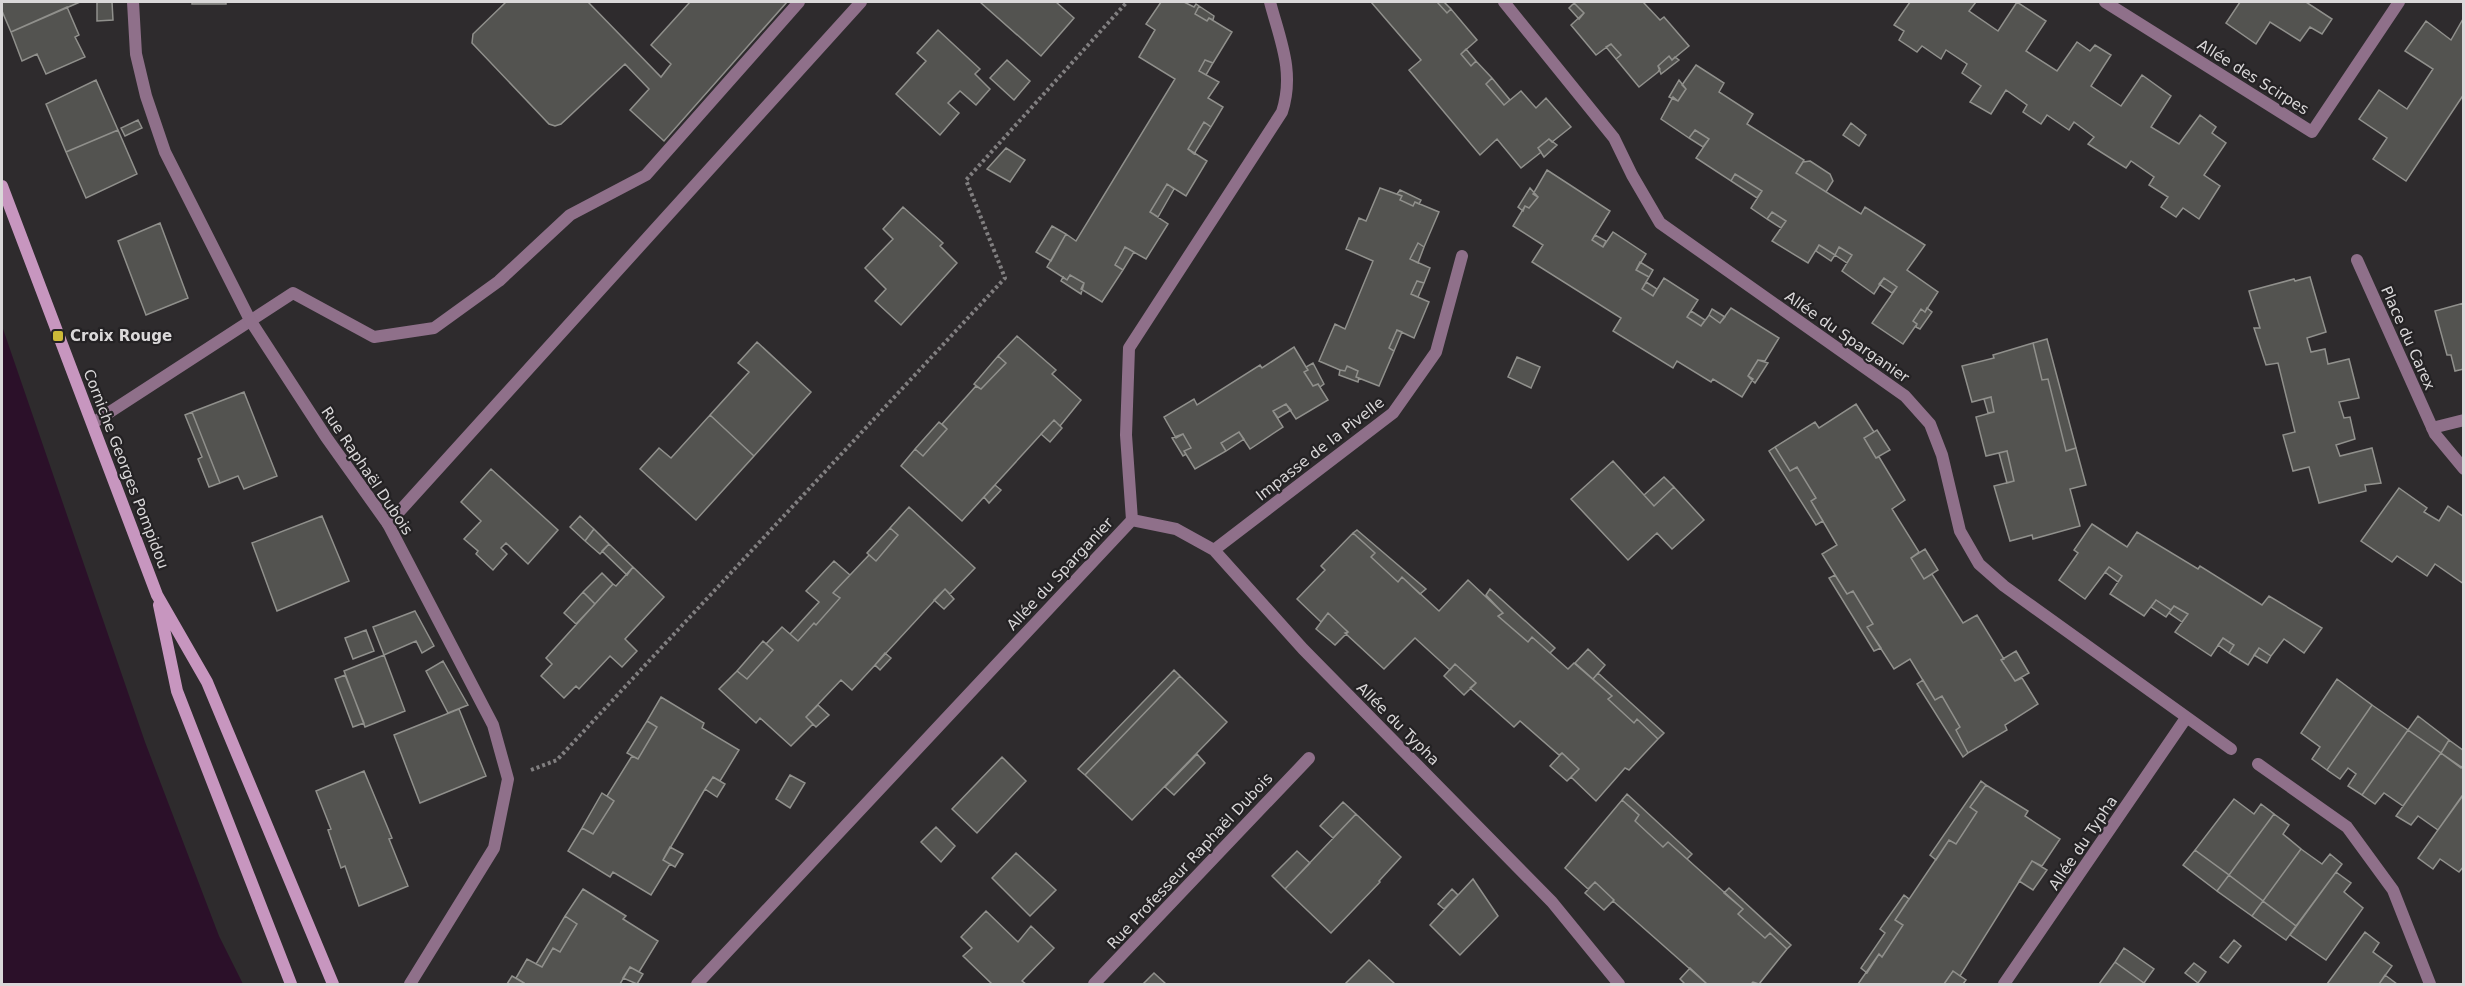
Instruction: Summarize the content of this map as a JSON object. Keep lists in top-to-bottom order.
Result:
{
  "streets": {
    "main road": ["Corniche Georges Pompidou"],
    "street": [
      "Allée des Scirpes",
      "Allée du Sparganier",
      "Place du Carex",
      "Impasse de la Pivelle",
      "Rue Raphaël Dubois",
      "Allée du Typha",
      "Rue Professeur Raphaël Dubois"
    ]
  },
  "crossings": [
    ["Allée du Sparganier", "Allée du Typha"],
    ["Impasse de la Pivelle", "Allée du Typha"]
  ],
  "places": {
    "transit": ["Croix Rouge"]
  }
}
